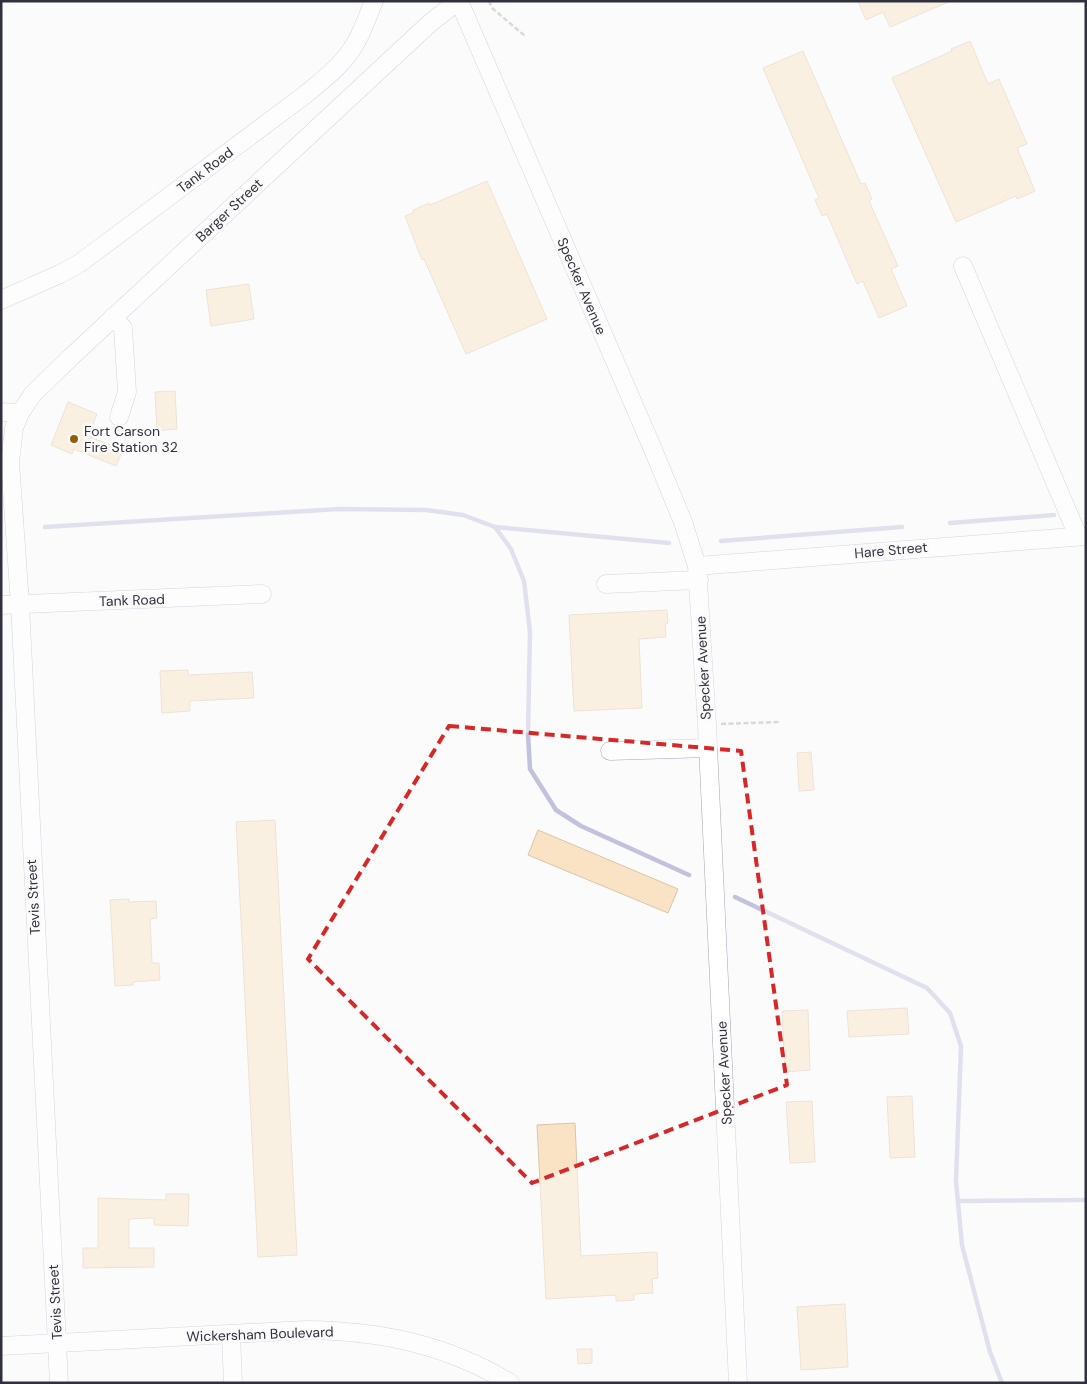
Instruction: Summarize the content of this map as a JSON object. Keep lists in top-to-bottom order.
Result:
{
  "streets": {
    "street": [
      "Tank Road",
      "Barger Street",
      "Specker Avenue",
      "Hare Street",
      "Tevis Street",
      "Wickersham Boulevard"
    ]
  },
  "crossings": [
    ["Tank Road", "Tevis Street"],
    ["Barger Street", "Specker Avenue"],
    ["Barger Street", "Tevis Street"],
    ["Specker Avenue", "Hare Street"],
    ["Tevis Street", "Wickersham Boulevard"]
  ],
  "places": ["Fort Carson Fire Station 32"]
}
